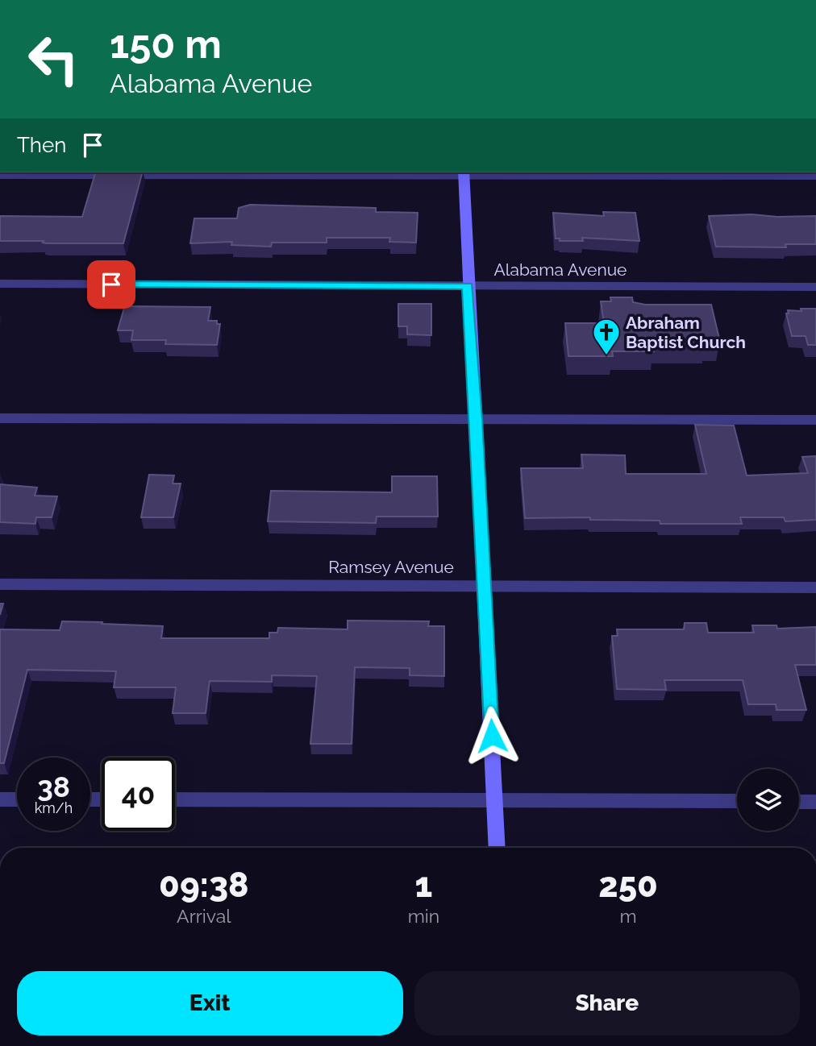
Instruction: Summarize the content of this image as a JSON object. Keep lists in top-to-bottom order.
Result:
{
  "streets": {
    "street": ["Alabama Avenue", "Ramsey Avenue"]
  },
  "places": {
    "church": ["Abraham Baptist Church"]
  },
  "page": {
    "turn": ["150 m", "Alabama Avenue"],
    "then": "Then",
    "speed": "38 km/h",
    "limit": "40",
    "eta": [
      "09:38",
      "Arrival",
      "1",
      "min",
      "250",
      "m"
    ],
    "buttons": ["Exit", "Share"]
  }
}
